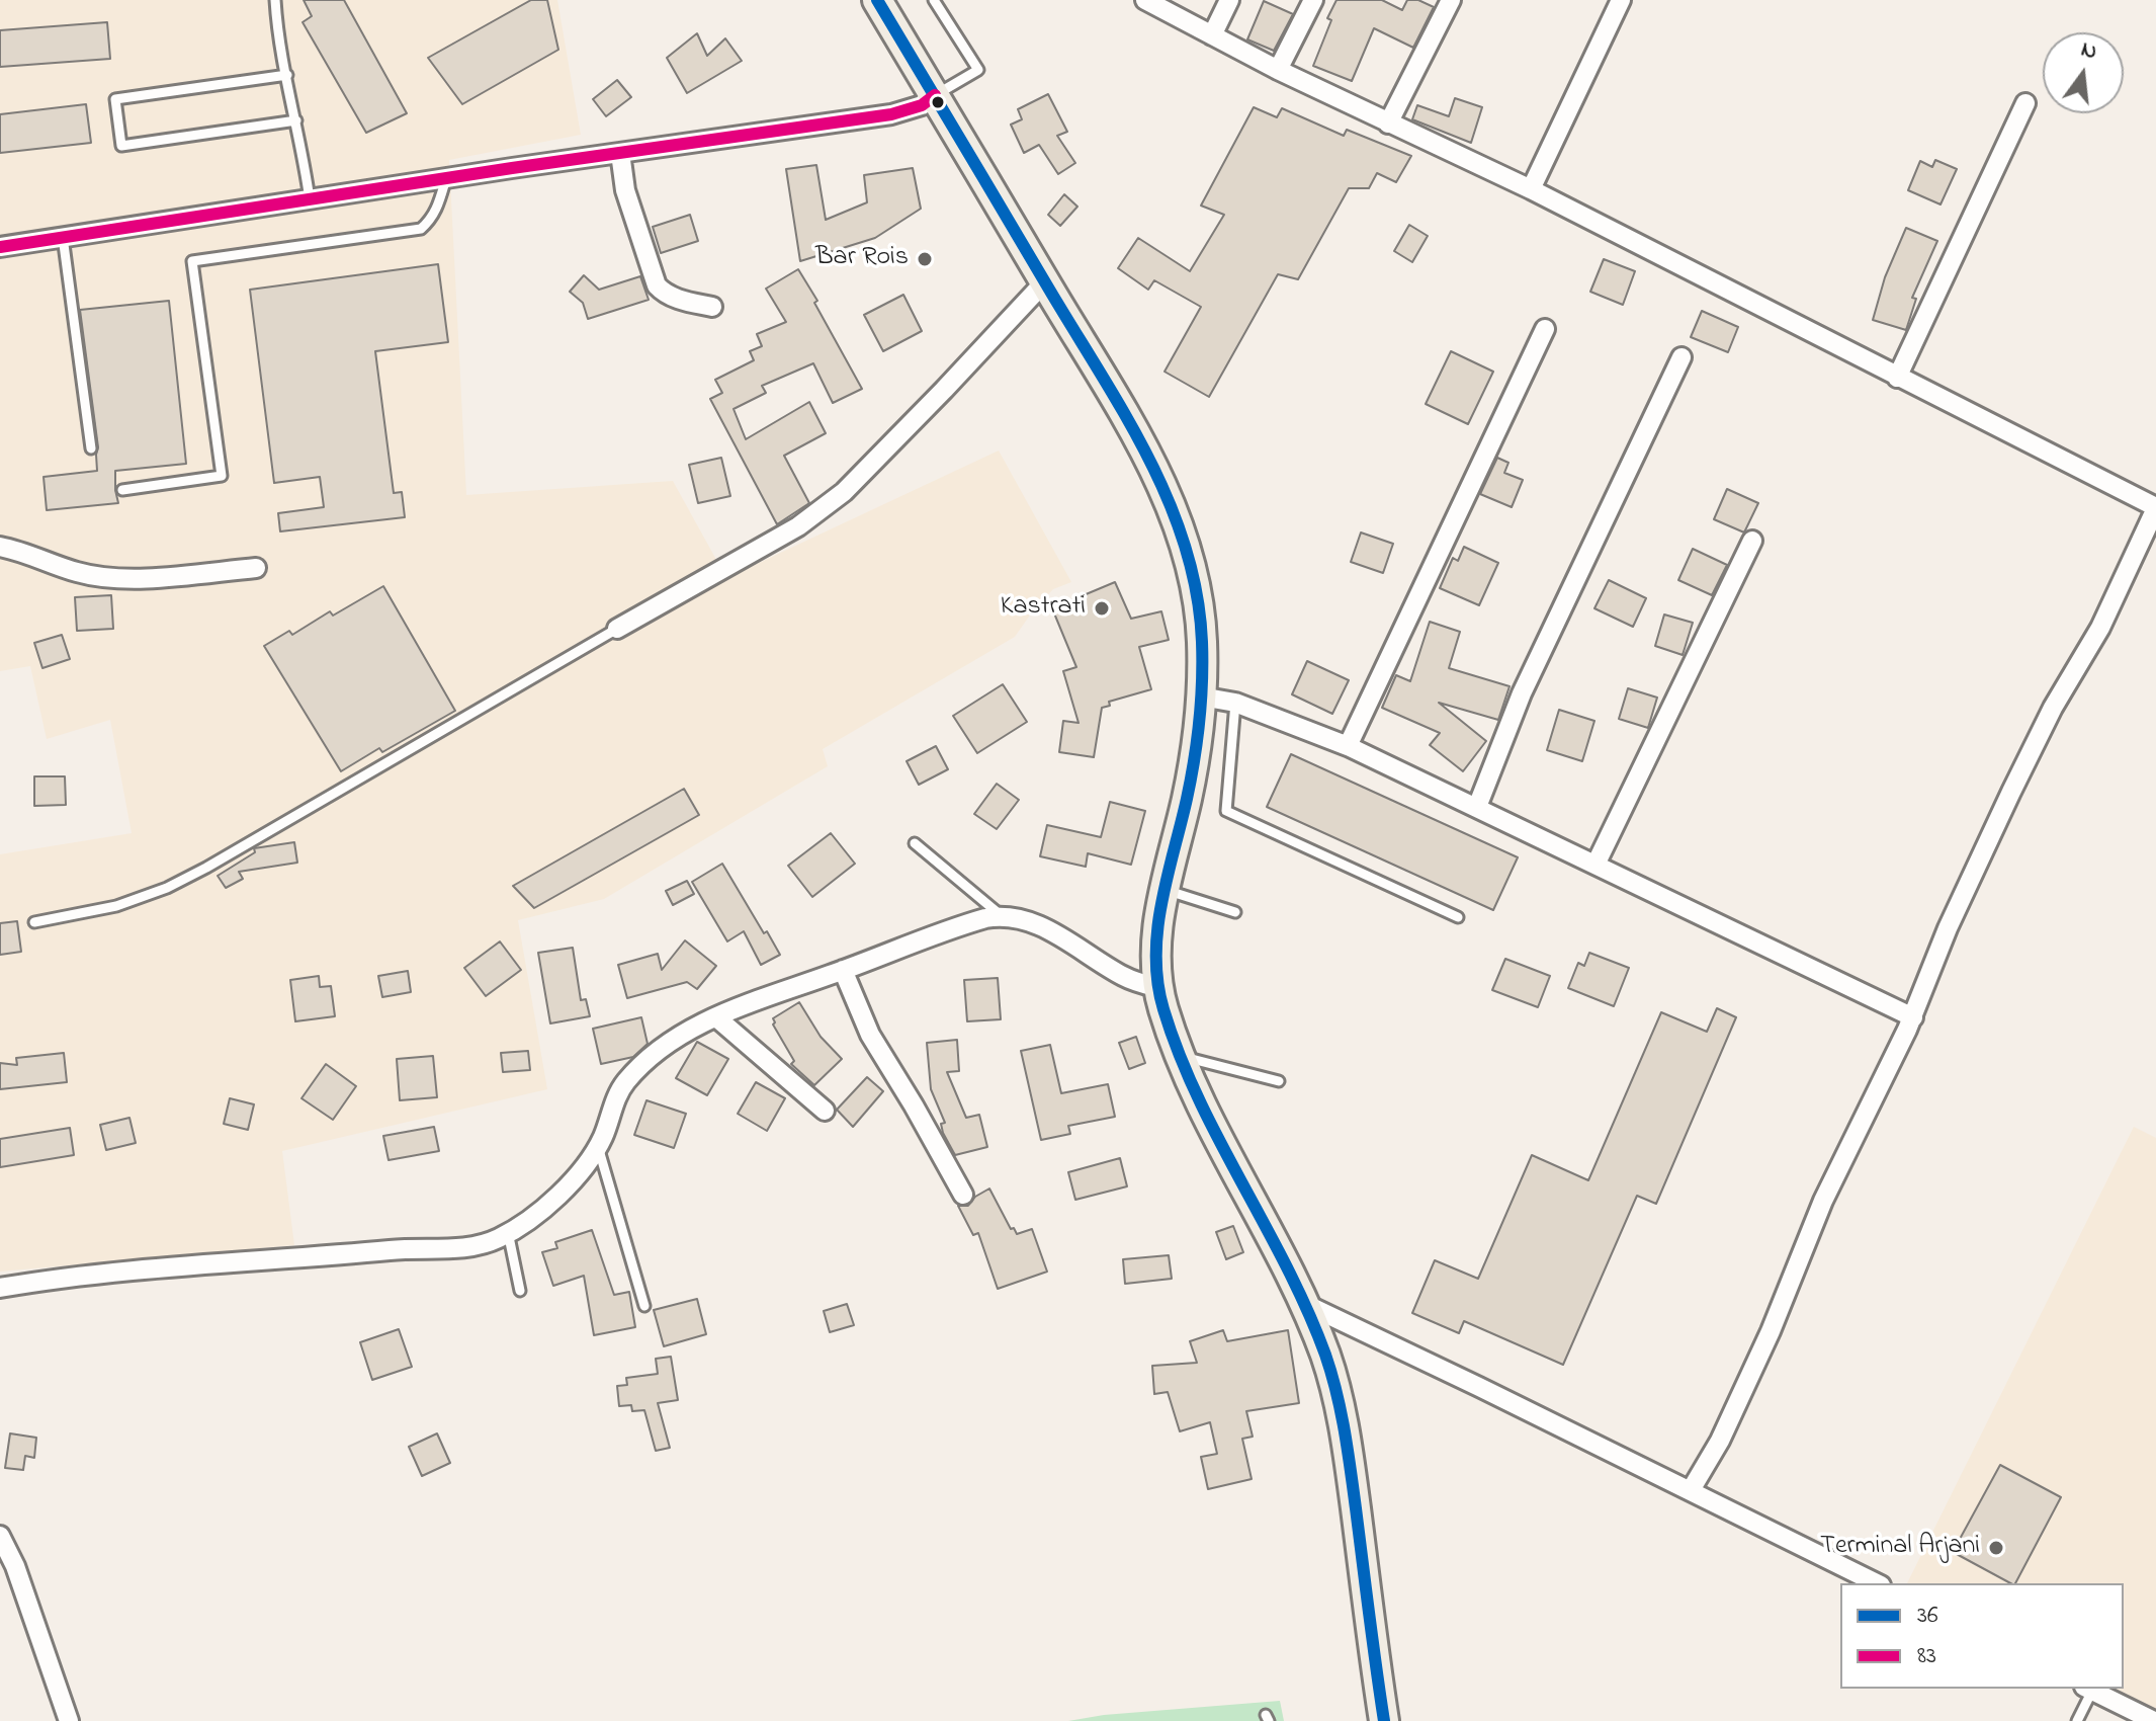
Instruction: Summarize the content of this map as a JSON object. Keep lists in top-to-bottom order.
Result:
{
  "places": ["Bar Rois", "Kastrati", "Terminal Arjani"],
  "lines": ["transit line 36", "transit line 83"],
  "legend": ["36", "83"],
  "north": "top"
}
